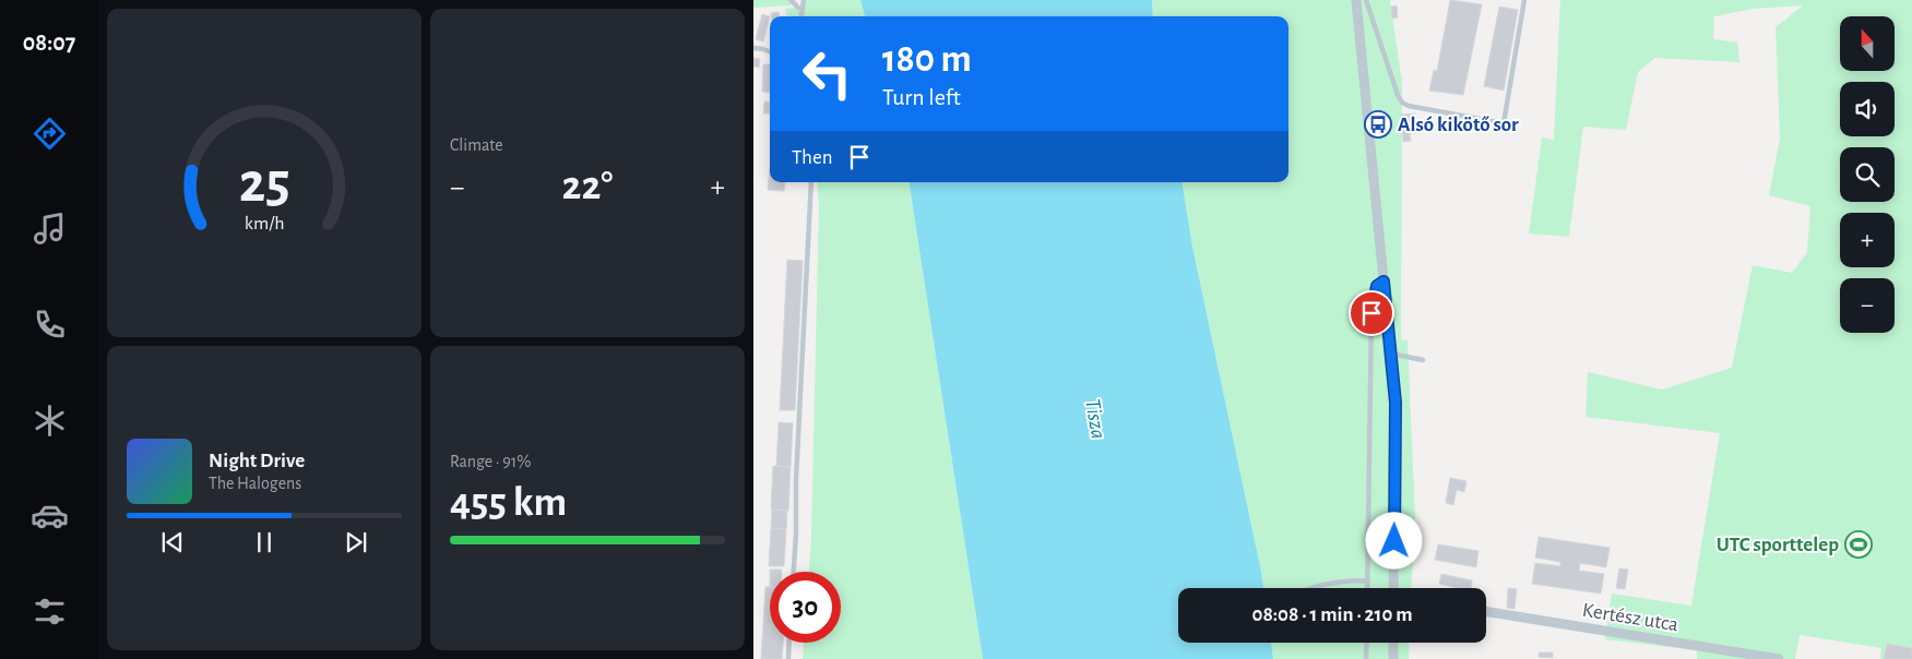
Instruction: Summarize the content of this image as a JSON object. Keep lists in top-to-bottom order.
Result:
{
  "streets": {
    "street": ["Kertész utca"]
  },
  "water": ["Tisza"],
  "places": {
    "bus stop": ["Alsó kikötő sor"],
    "sports": ["UTC sporttelep"]
  },
  "north": "top",
  "page": {
    "tabs": "08:07",
    "tile": [
      "Climate",
      ["Range · 91%", "455 km"]
    ],
    "map_buttons": ["+", "−"],
    "turn": ["180 m", "Turn left"],
    "then": "Then",
    "heat": ["−", "22°", "+"],
    "song": ["Night Drive", "The Halogens"],
    "limit": "30",
    "trip": "08:08 · 1 min · 210 m",
    "gauge": ["25", "km/h"]
  }
}
